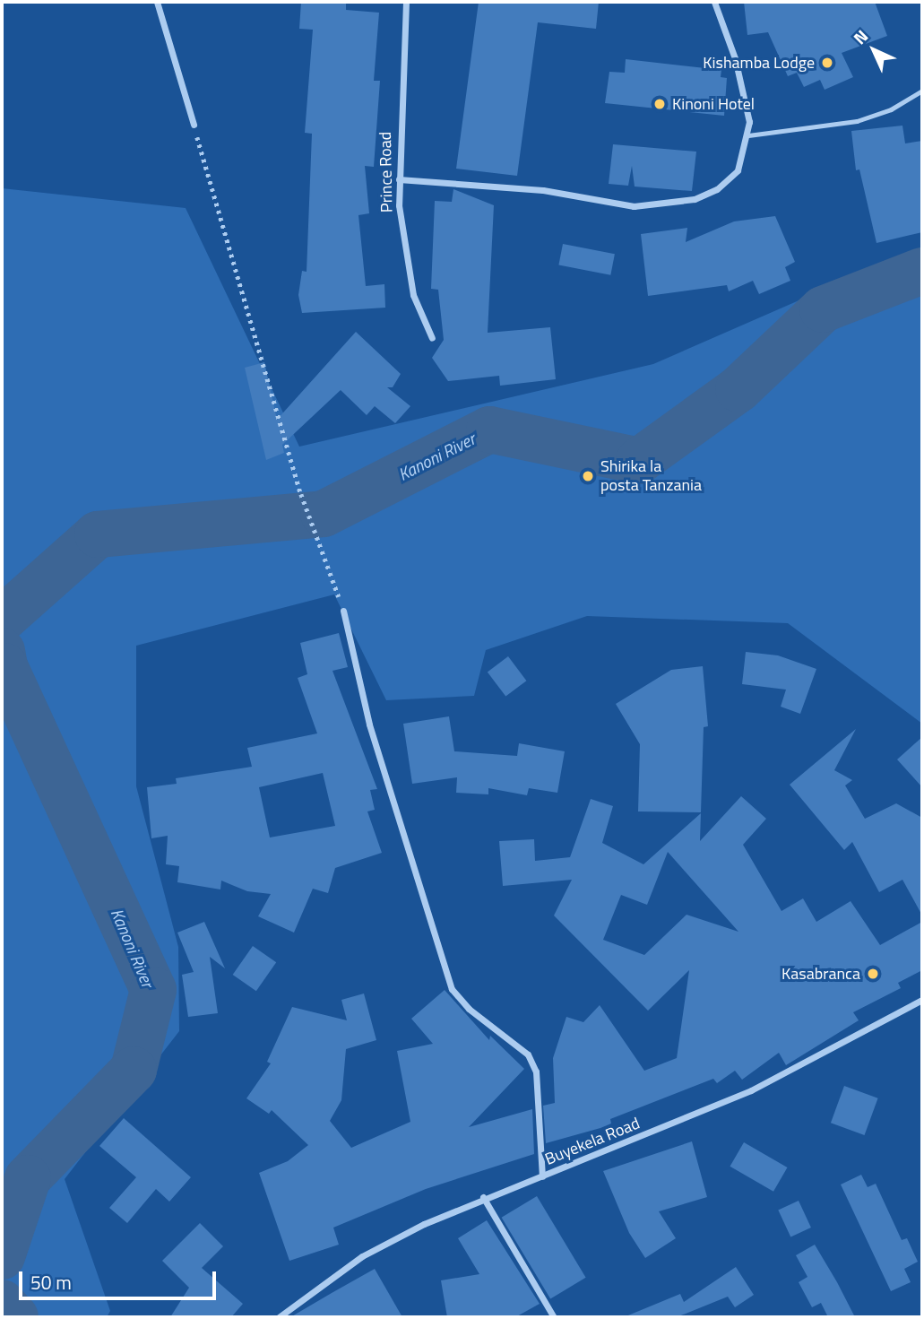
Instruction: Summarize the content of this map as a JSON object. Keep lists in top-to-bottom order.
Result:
{
  "streets": {
    "street": ["Prince Road", "Buyekela Road"]
  },
  "water": ["Kanoni River"],
  "places": [
    "Kishamba Lodge",
    "Kinoni Hotel",
    "Shirika la posta Tanzania",
    "Kasabranca"
  ],
  "scale_bar": "50 m",
  "north": "top left"
}
